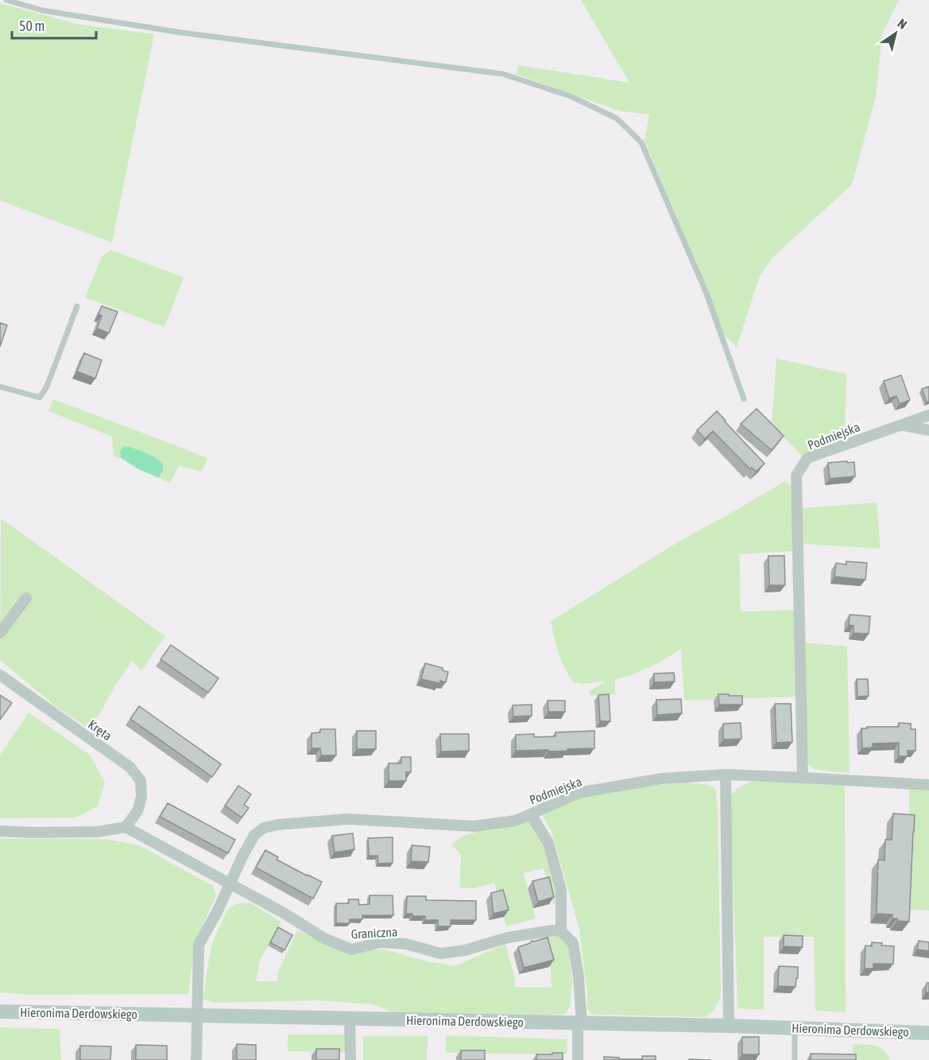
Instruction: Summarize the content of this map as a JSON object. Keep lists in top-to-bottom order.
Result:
{
  "streets": {
    "street": [
      "Podmiejska",
      "Kręta",
      "Graniczna",
      "Hieronima Derdowskiego"
    ]
  },
  "crossings": [
    ["Podmiejska", "Graniczna"]
  ],
  "scale_bar": "50 m",
  "north": "top right"
}
